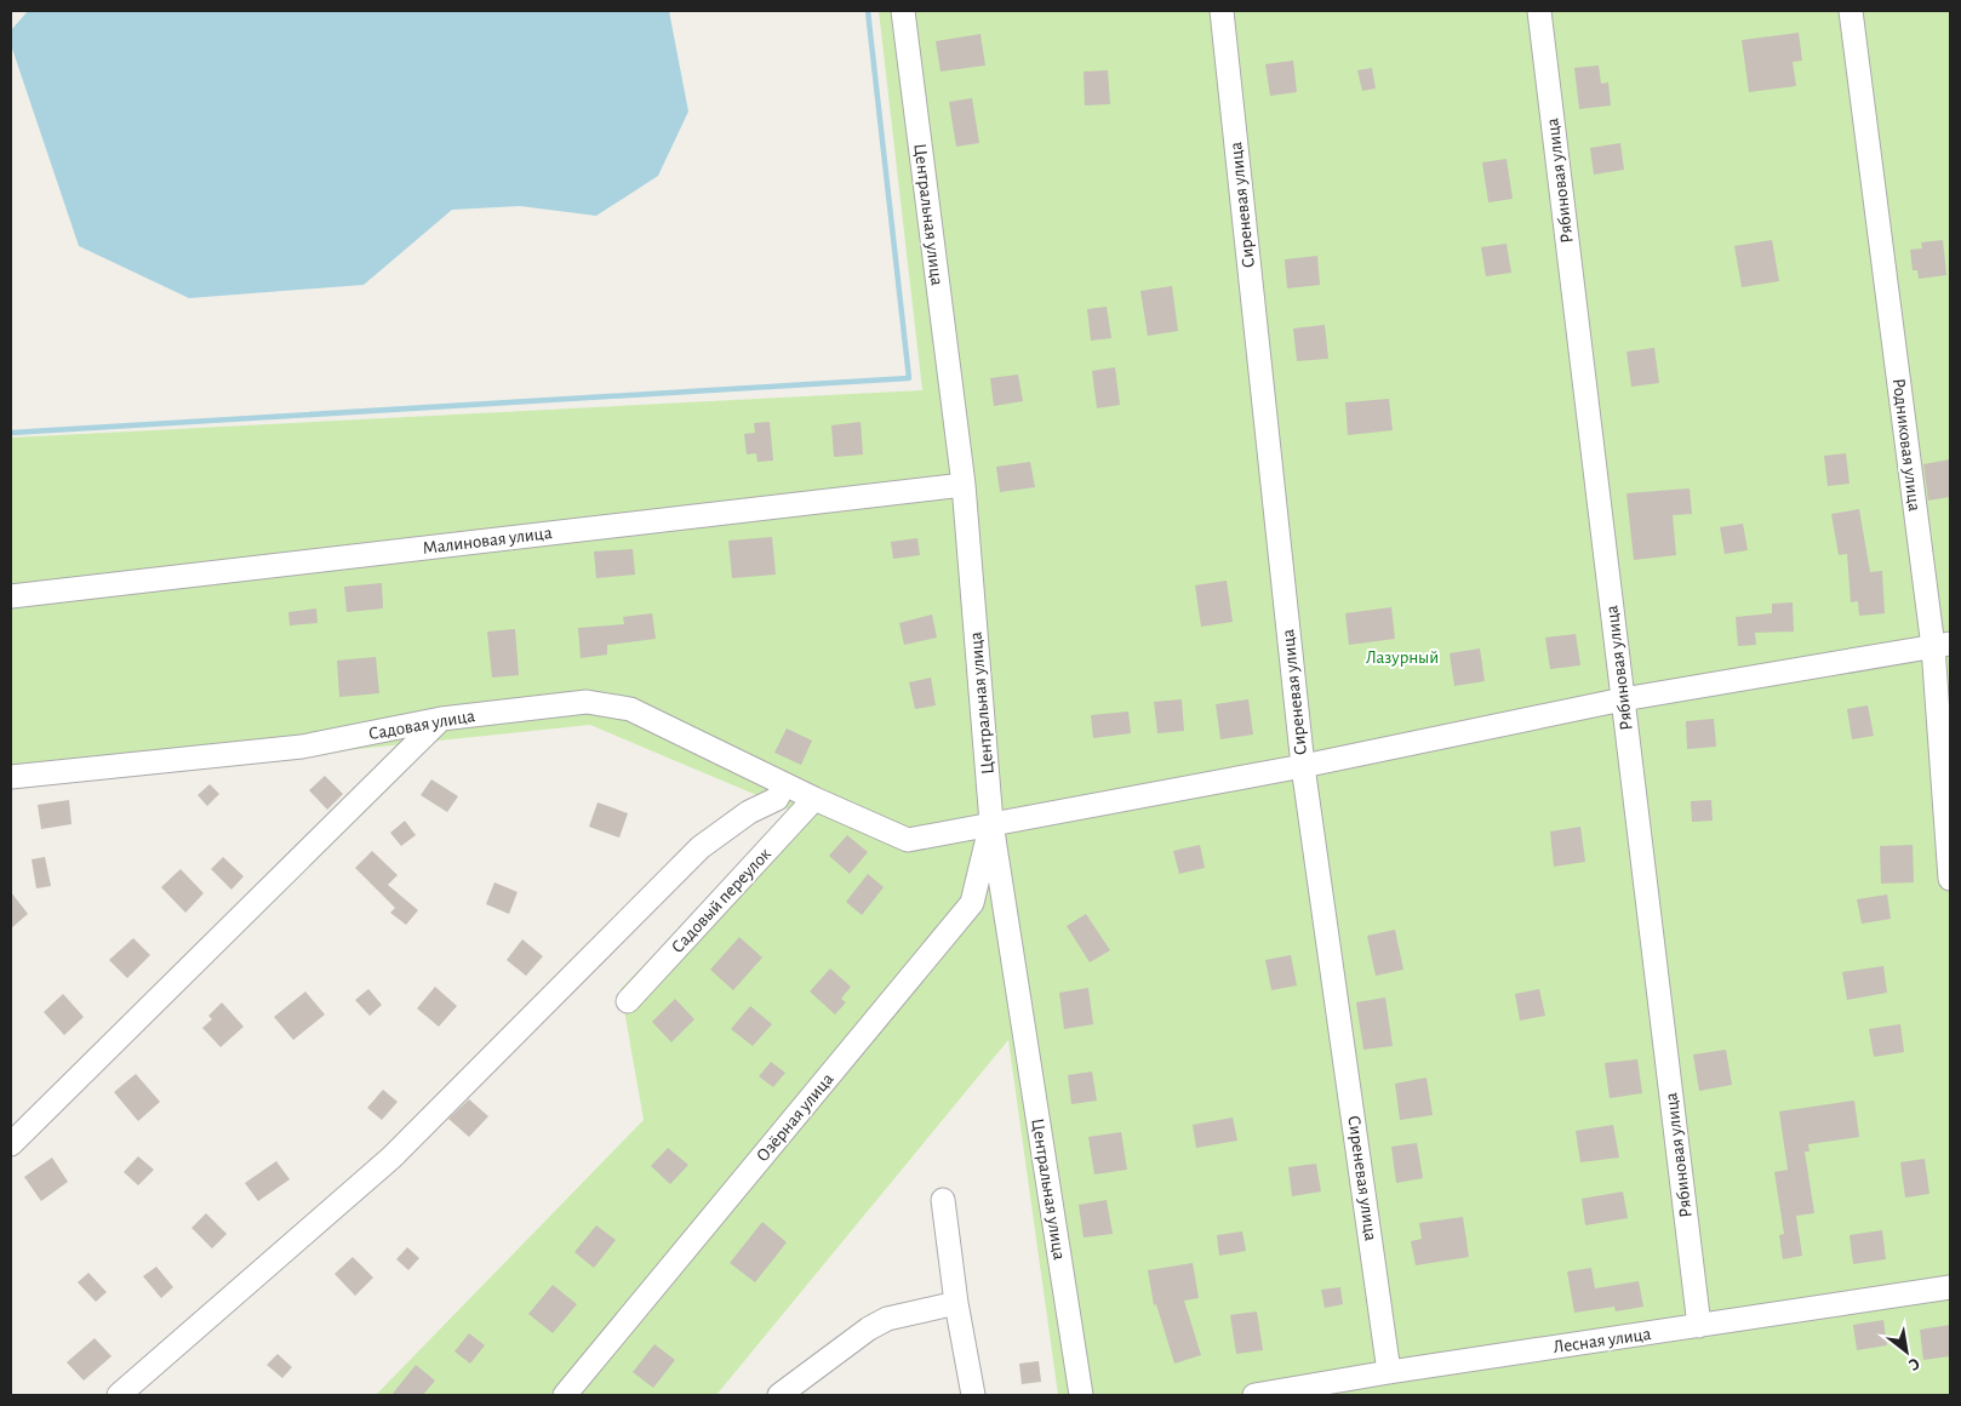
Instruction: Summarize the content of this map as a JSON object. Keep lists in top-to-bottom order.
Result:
{
  "streets": {
    "street": [
      "Рябиновая улица",
      "Сиреневая улица",
      "Центральная улица",
      "Родниковая улица",
      "Малиновая улица",
      "Садовая улица",
      "Садовый переулок",
      "Озёрная улица",
      "Лесная улица"
    ]
  },
  "crossings": [
    ["Рябиновая улица", "Садовая улица"],
    ["Рябиновая улица", "Лесная улица"],
    ["Сиреневая улица", "Садовая улица"],
    ["Сиреневая улица", "Лесная улица"],
    ["Центральная улица", "Малиновая улица"],
    ["Центральная улица", "Садовая улица"],
    ["Центральная улица", "Озёрная улица"],
    ["Родниковая улица", "Садовая улица"],
    ["Садовая улица", "Садовый переулок"],
    ["Садовая улица", "Озёрная улица"]
  ],
  "parks": ["Лазурный"],
  "north": "bottom right"
}
